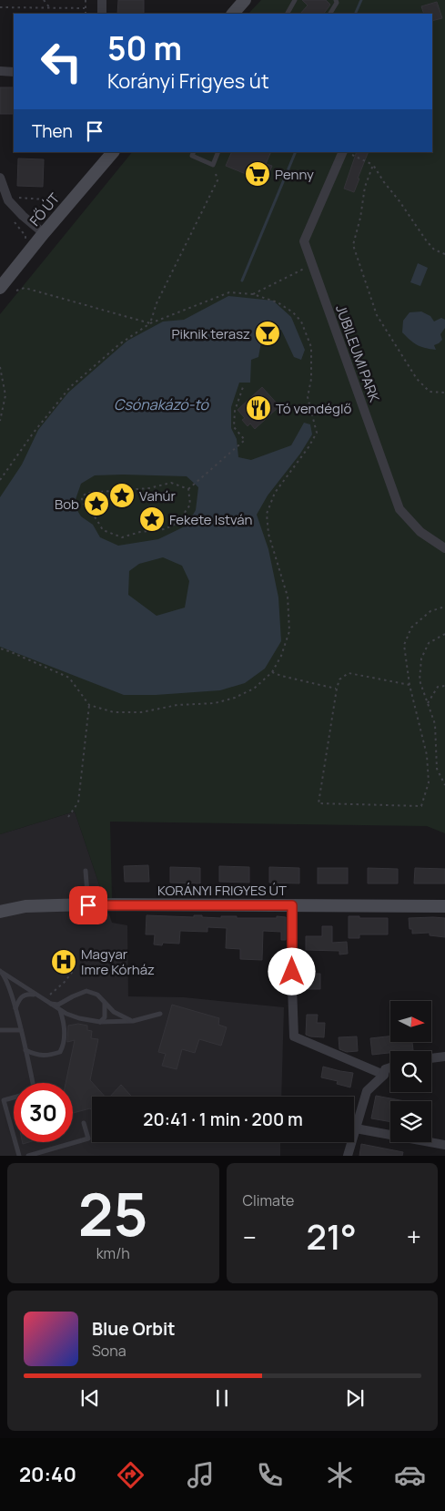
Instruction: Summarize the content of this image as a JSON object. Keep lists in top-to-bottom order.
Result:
{
  "streets": {
    "main road": ["FŐ ÚT", "KORÁNYI FRIGYES ÚT"],
    "street": ["JUBILEUMI PARK"]
  },
  "water": ["Csónakázó-tó"],
  "places": {
    "supermarket": ["Penny"],
    "bar": ["Piknik terasz"],
    "restaurant": ["Tó vendéglő"],
    "place": ["Vahúr", "Bob", "Fekete István"],
    "hospital": ["Magyar Imre Kórház"]
  },
  "north": "right",
  "page": {
    "turn": ["50 m", "Korányi Frigyes út"],
    "then": "Then",
    "limit": "30",
    "trip": "20:41 · 1 min · 200 m",
    "tile": [
      ["25", "km/h"],
      "Climate"
    ],
    "heat": ["−", "21°", "+"],
    "song": ["Blue Orbit", "Sona"],
    "tabs": "20:40"
  }
}
